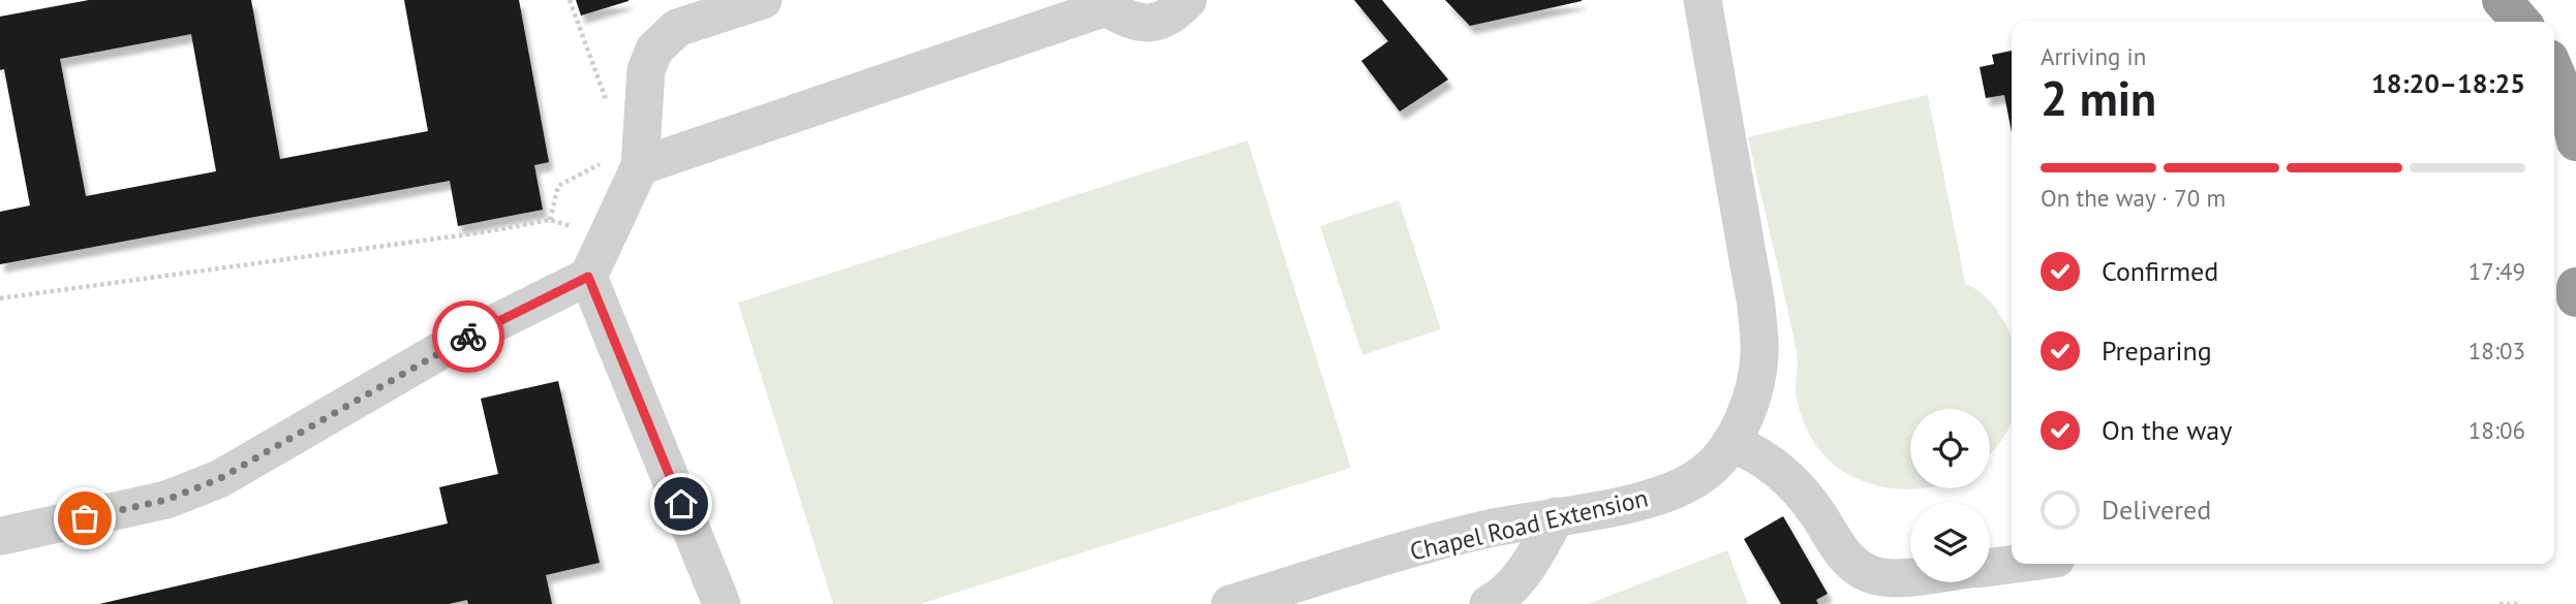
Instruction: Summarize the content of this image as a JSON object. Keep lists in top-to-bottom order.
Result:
{
  "streets": {
    "street": ["Chapel Road Extension"]
  },
  "page": {
    "heading": ["2 min", "Arriving in", "18:20–18:25"],
    "bar": "On the way · 70 m",
    "list": [
      ["Confirmed", "17:49"],
      ["Preparing", "18:03"],
      ["On the way", "18:06"],
      "Delivered"
    ]
  }
}
